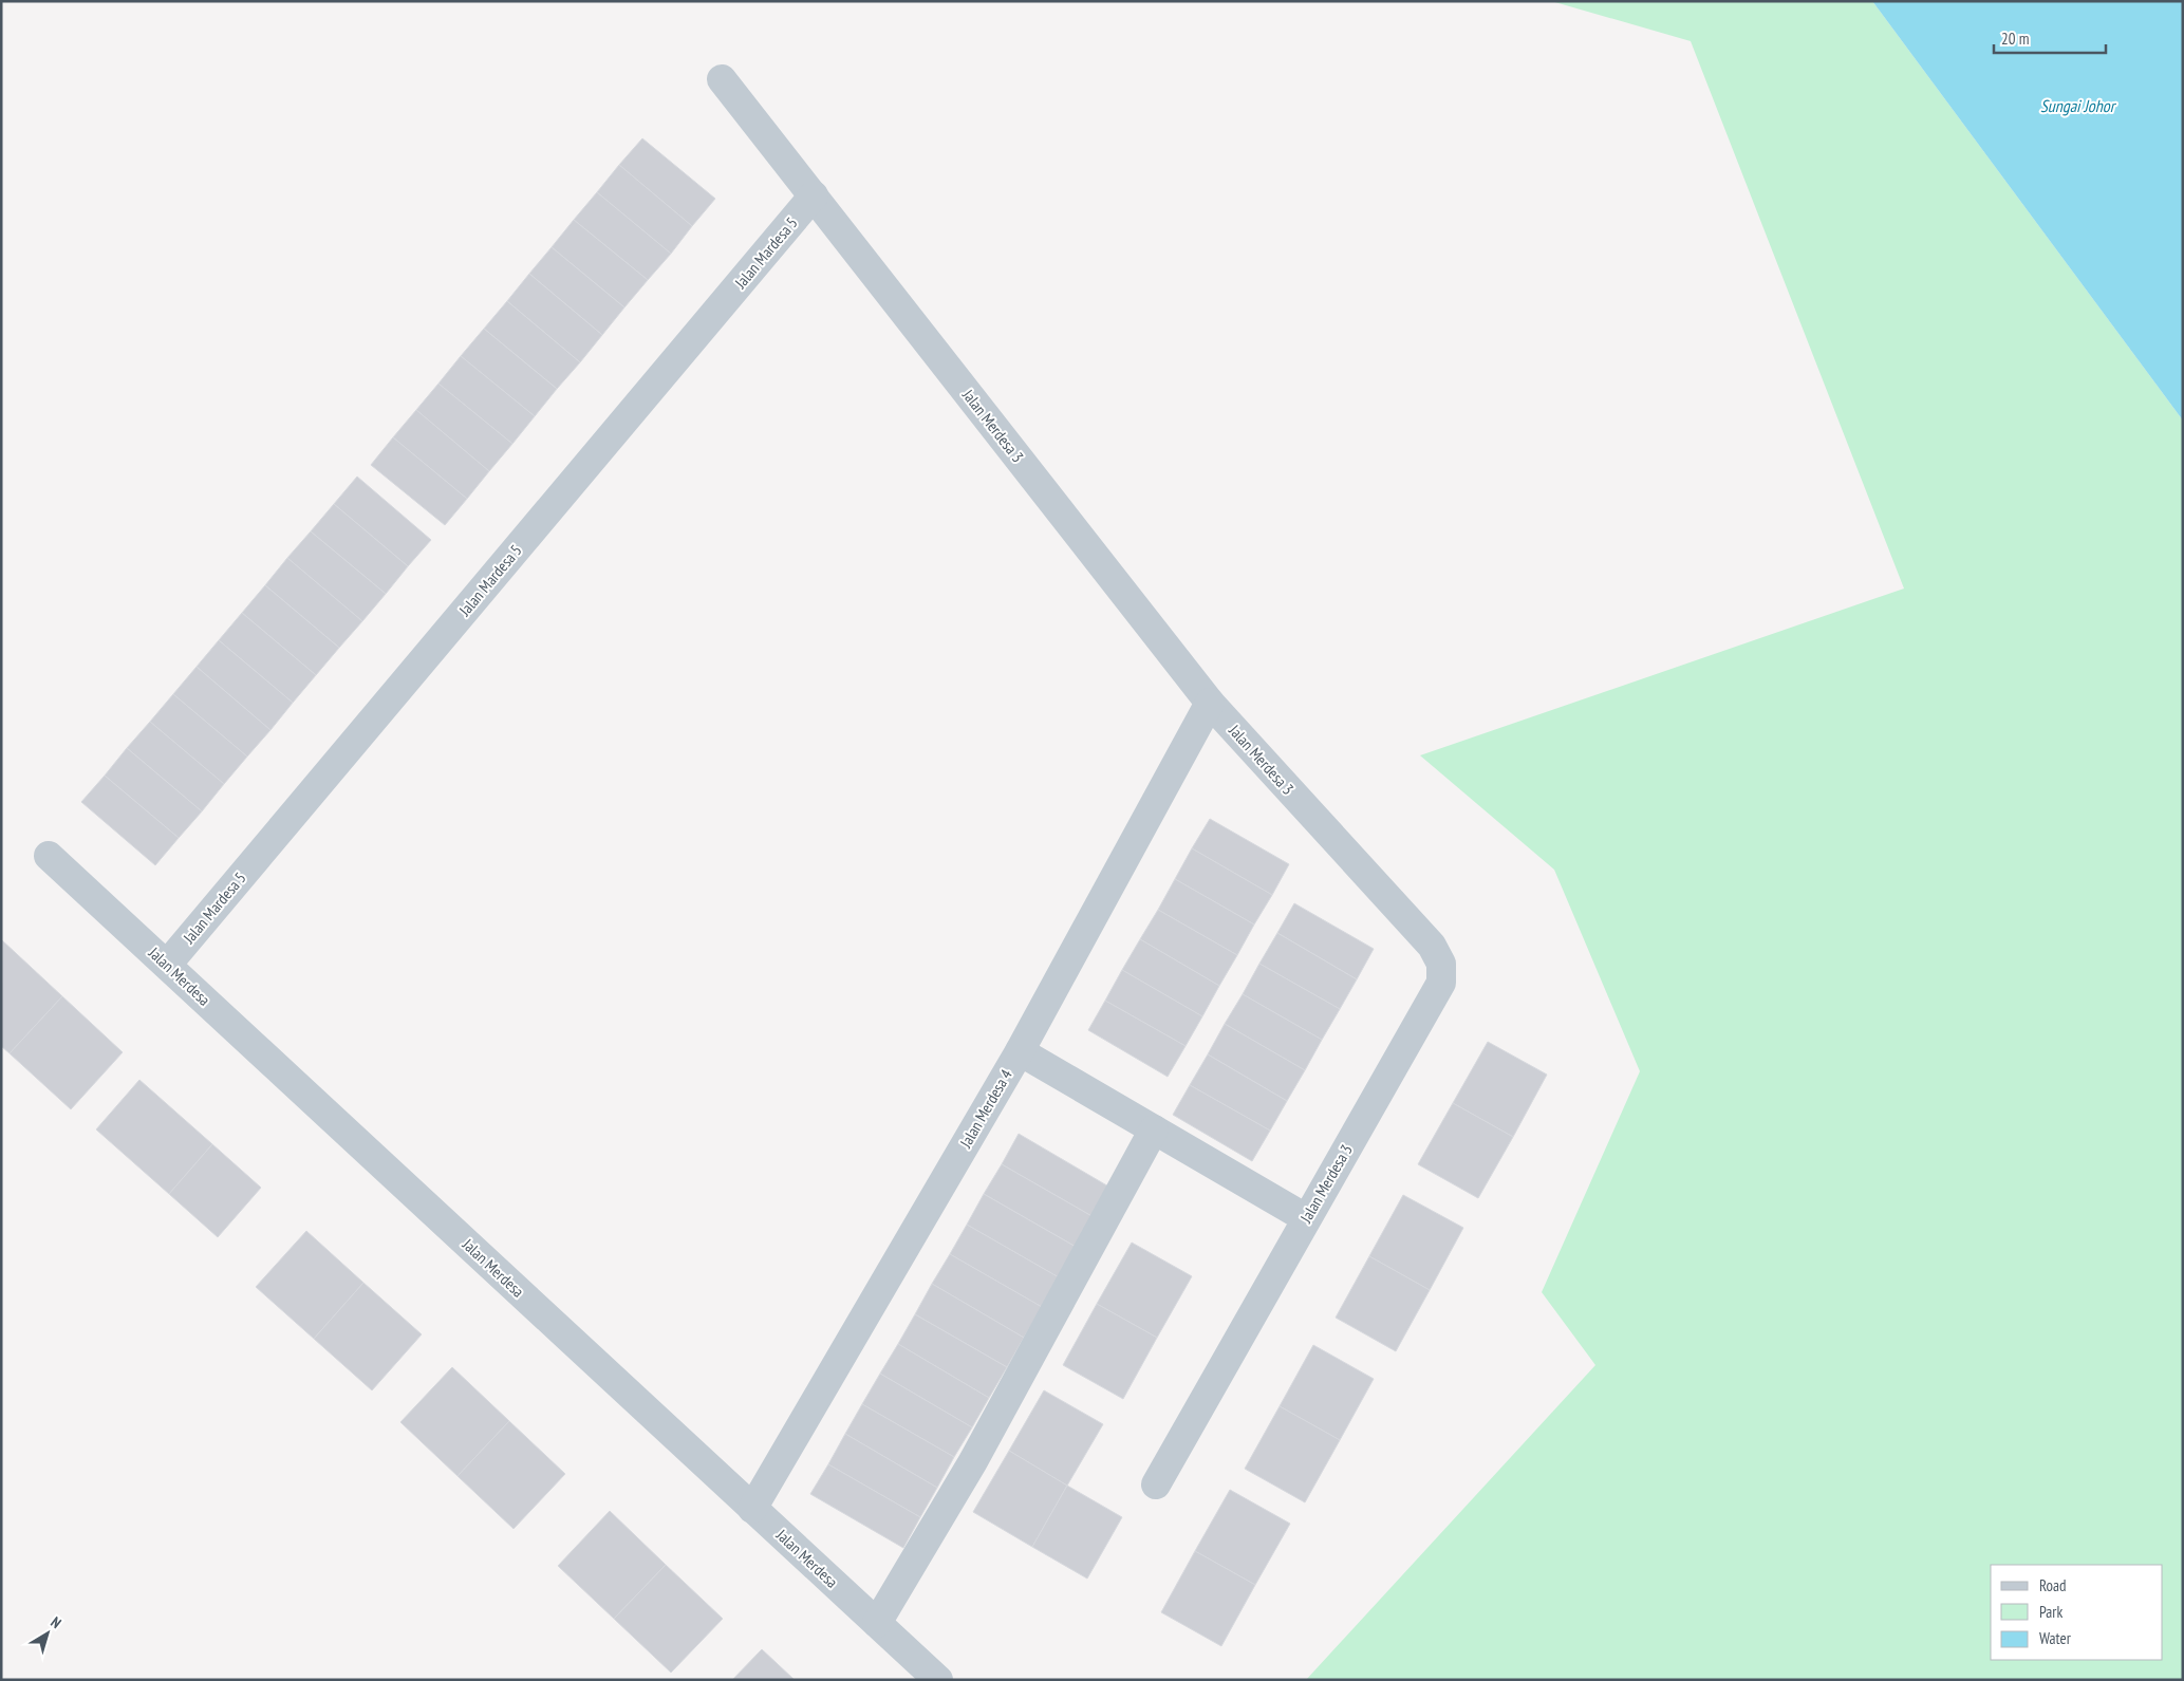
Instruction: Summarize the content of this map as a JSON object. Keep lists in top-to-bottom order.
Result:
{
  "streets": {
    "street": [
      "Jalan Mardesa 5",
      "Jalan Merdesa 3",
      "Jalan Merdesa",
      "Jalan Merdesa 4"
    ]
  },
  "crossings": [
    ["Jalan Mardesa 5", "Jalan Merdesa 3"],
    ["Jalan Mardesa 5", "Jalan Merdesa"],
    ["Jalan Merdesa 3", "Jalan Merdesa 4"],
    ["Jalan Merdesa", "Jalan Merdesa 4"]
  ],
  "water": ["Sungai Johor"],
  "legend": ["Road", "Park", "Water"],
  "scale_bar": "20 m",
  "north": "top right"
}
